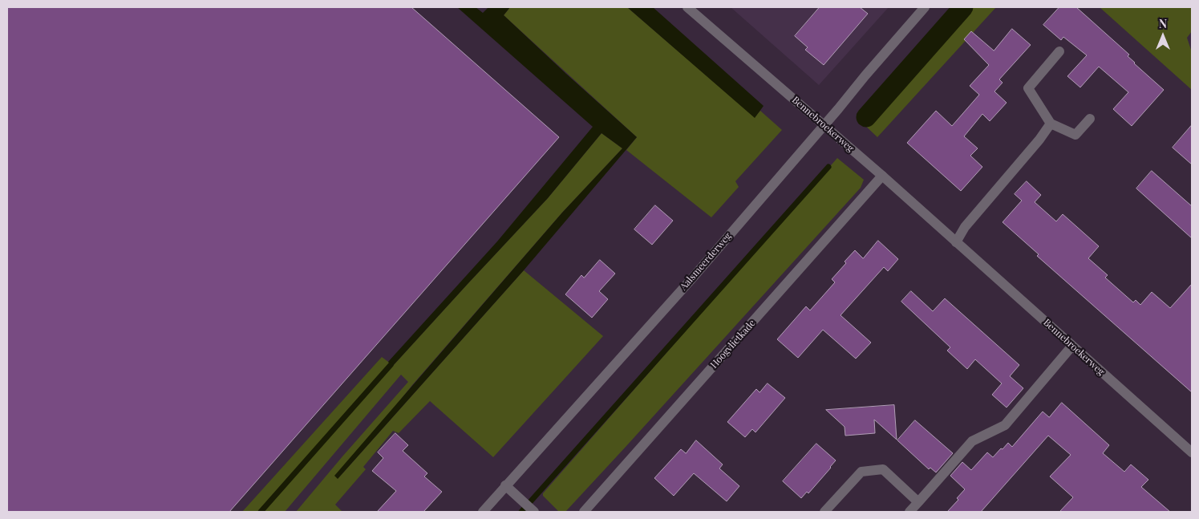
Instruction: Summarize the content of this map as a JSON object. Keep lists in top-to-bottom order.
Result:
{
  "streets": {
    "street": ["Bennebroekerweg", "Aalsmeerderweg", "Hoogvlietkade"]
  },
  "crossings": [
    ["Bennebroekerweg", "Aalsmeerderweg"],
    ["Bennebroekerweg", "Hoogvlietkade"]
  ],
  "north": "top"
}
